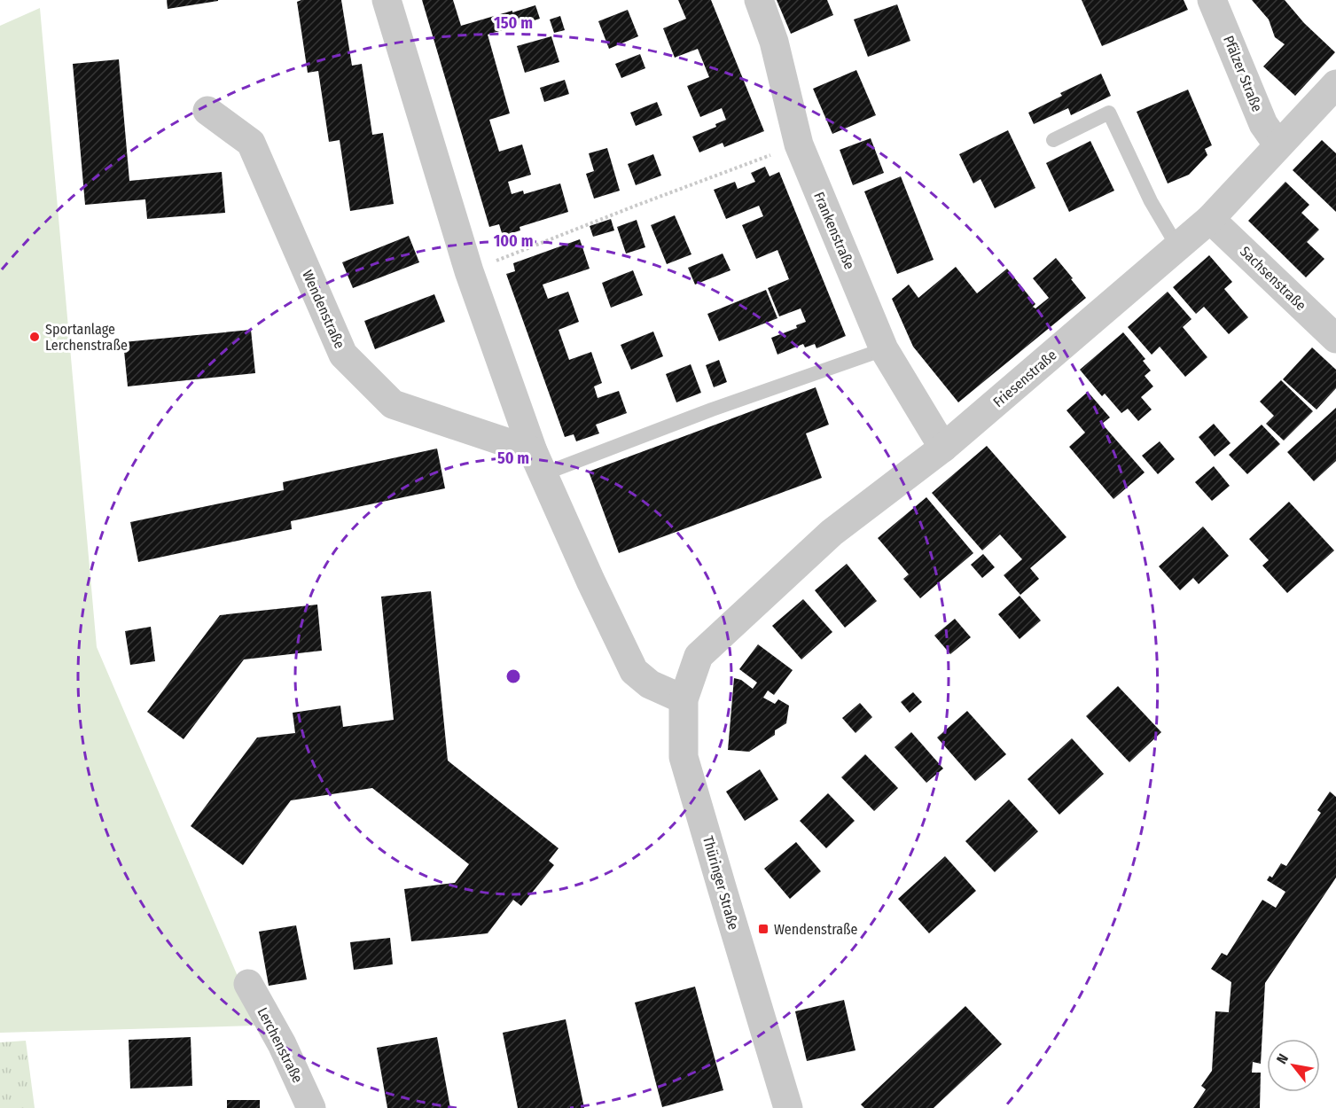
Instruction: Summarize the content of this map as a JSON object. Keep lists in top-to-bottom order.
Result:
{
  "streets": {
    "street": [
      "Pfälzer Straße",
      "Frankenstraße",
      "Sachsenstraße",
      "Wendenstraße",
      "Friesenstraße",
      "Thüringer Straße",
      "Lerchenstraße"
    ]
  },
  "crossings": [
    ["Pfälzer Straße", "Friesenstraße"],
    ["Frankenstraße", "Friesenstraße"],
    ["Sachsenstraße", "Friesenstraße"],
    ["Friesenstraße", "Thüringer Straße"]
  ],
  "places": {
    "other": ["Sportanlage Lerchenstraße"],
    "transit": ["Wendenstraße"]
  },
  "north": "top left",
  "rings": ["150 m", "100 m", "50 m"]
}
